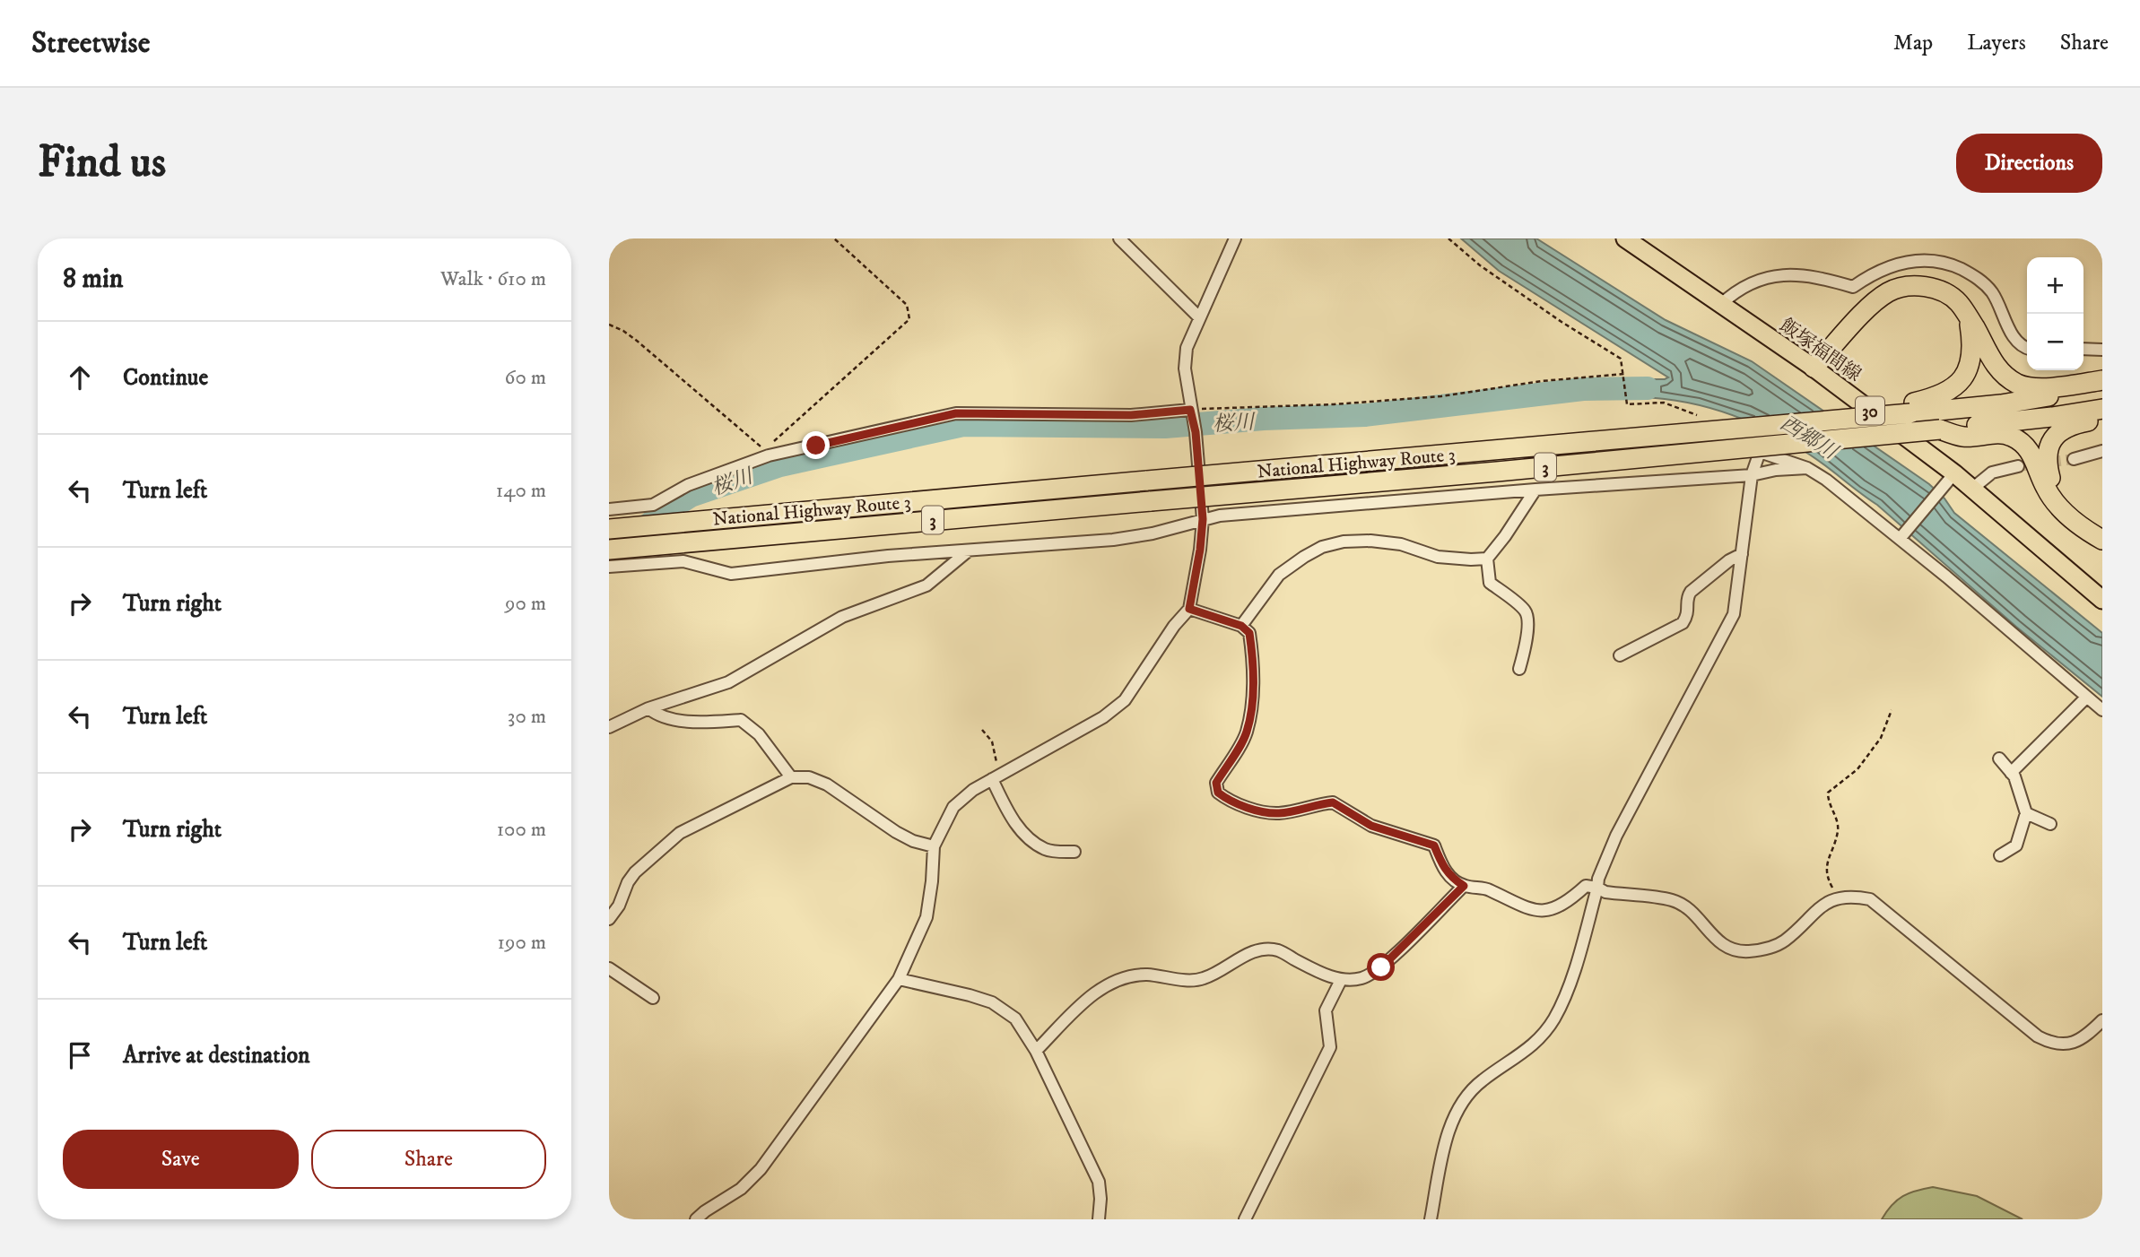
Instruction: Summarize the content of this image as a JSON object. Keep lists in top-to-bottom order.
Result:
{
  "streets": {
    "highway": ["National Highway Route 3", "3"],
    "main road": ["飯塚福間線", "30"]
  },
  "water": ["桜川", "西郷川"],
  "page": {
    "header": "Streetwise",
    "nav": ["Map", "Layers", "Share"],
    "buttons": [
      "Directions",
      ["Save", "Share"]
    ],
    "title": "Find us",
    "heading": ["8 min", "Walk · 610 m"],
    "map_buttons": ["+", "−"],
    "list": [
      ["Continue", "60 m"],
      ["Turn left", "140 m"],
      ["Turn right", "90 m"],
      ["Turn left", "30 m"],
      ["Turn right", "100 m"],
      ["Turn left", "190 m"],
      "Arrive at destination"
    ]
  }
}
